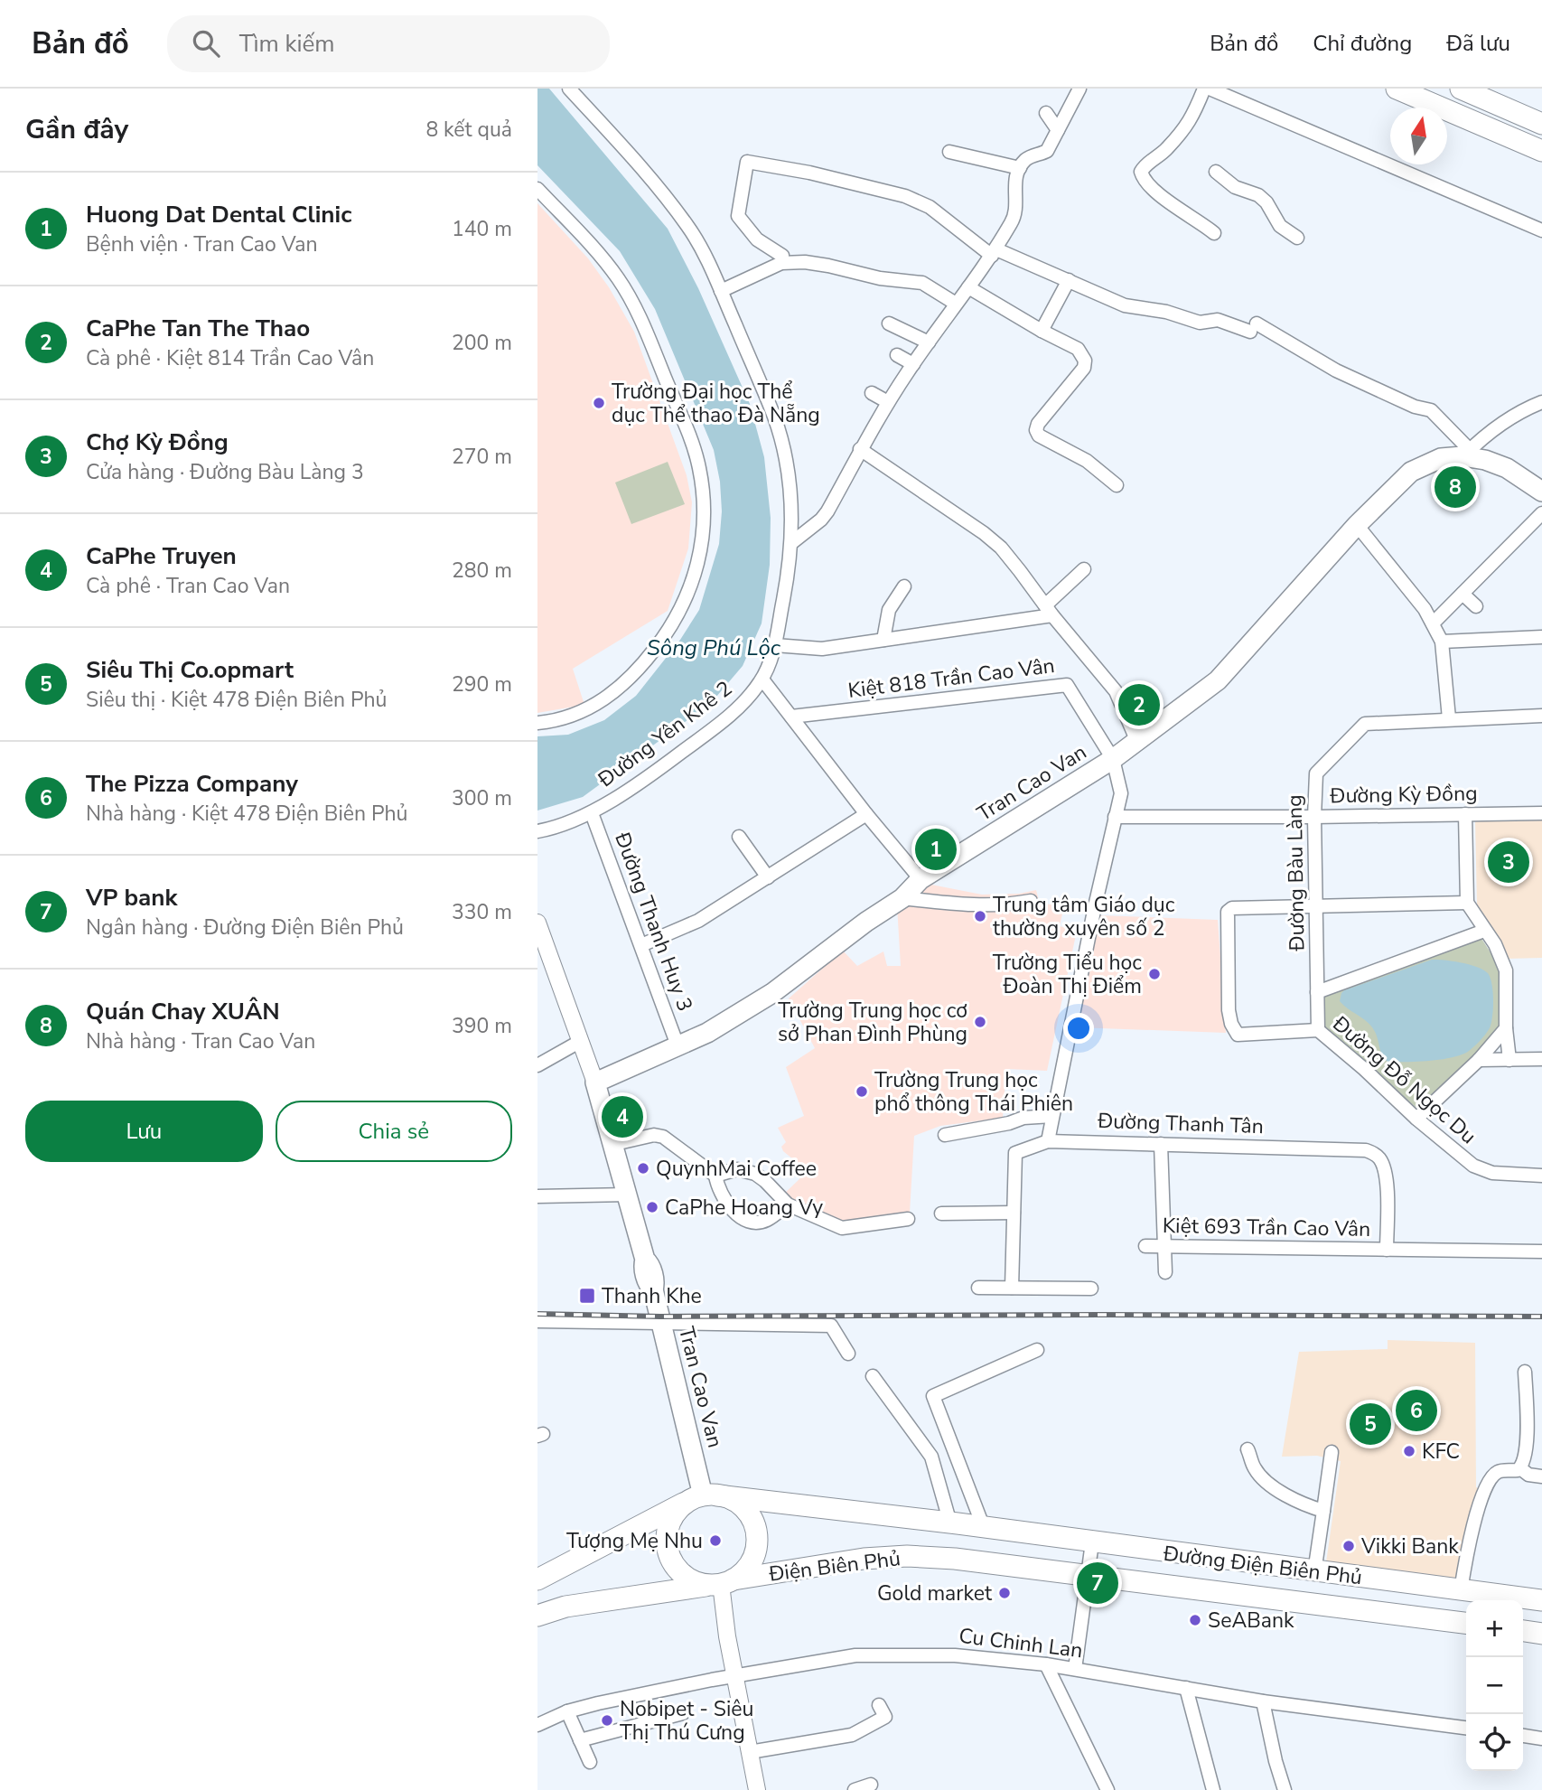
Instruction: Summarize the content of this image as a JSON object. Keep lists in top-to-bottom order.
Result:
{
  "streets": {
    "main road": ["Tran Cao Van", "Đường Điện Biên Phủ", "Điện Biên Phủ"],
    "street": [
      "Kiệt 818 Trần Cao Vân",
      "Đường Yên Khê 2",
      "Đường Kỳ Đồng",
      "Đường Bàu Làng",
      "Đường Thanh Huy 3",
      "Đường Đỗ Ngọc Du",
      "Đường Thanh Tân",
      "Kiệt 693 Trần Cao Vân",
      "Cu Chinh Lan"
    ]
  },
  "crossings": [
    ["Kiệt 818 Trần Cao Vân", "Tran Cao Van"],
    ["Đường Yên Khê 2", "Đường Thanh Huy 3"],
    ["Tran Cao Van", "Đường Thanh Huy 3"],
    ["Tran Cao Van", "Đường Điện Biên Phủ"],
    ["Đường Kỳ Đồng", "Đường Bàu Làng"],
    ["Đường Bàu Làng", "Đường Đỗ Ngọc Du"],
    ["Đường Thanh Tân", "Kiệt 693 Trần Cao Vân"],
    ["Đường Điện Biên Phủ", "Điện Biên Phủ"]
  ],
  "water": ["Sông Phú Lộc"],
  "places": {
    "other": [
      "Trường Đại học Thể dục Thể thao Đà Nẵng",
      "Trung tâm Giáo dục thường xuyên số 2",
      "Trường Tiểu học Đoàn Thị Điểm",
      "Trường Trung học cơ sở Phan Đình Phùng",
      "Trường Trung học phổ thông Thái Phiên",
      "QuynhMai Coffee",
      "CaPhe Hoang Vy",
      "KFC",
      "Tượng Mẹ Nhu",
      "Vikki Bank",
      "Gold market",
      "SeABank",
      "Nobipet - Siêu Thị Thú Cưng"
    ],
    "transit": ["Thanh Khe"]
  },
  "north": "top",
  "page": {
    "header": "Bản đồ",
    "search": "Tìm kiếm",
    "nav": ["Bản đồ", "Chỉ đường", "Đã lưu"],
    "heading": ["Gần đây", "8 kết quả"],
    "list": [
      {
        "mark": "1",
        "name": "Huong Dat Dental Clinic",
        "note": "Bệnh viện · Tran Cao Van",
        "value": "140 m"
      },
      {
        "mark": "2",
        "name": "CaPhe Tan The Thao",
        "note": "Cà phê · Kiệt 814 Trần Cao Vân",
        "value": "200 m"
      },
      {
        "mark": "3",
        "name": "Chợ Kỳ Đồng",
        "note": "Cửa hàng · Đường Bàu Làng 3",
        "value": "270 m"
      },
      {
        "mark": "4",
        "name": "CaPhe Truyen",
        "note": "Cà phê · Tran Cao Van",
        "value": "280 m"
      },
      {
        "mark": "5",
        "name": "Siêu Thị Co.opmart",
        "note": "Siêu thị · Kiệt 478 Điện Biên Phủ",
        "value": "290 m"
      },
      {
        "mark": "6",
        "name": "The Pizza Company",
        "note": "Nhà hàng · Kiệt 478 Điện Biên Phủ",
        "value": "300 m"
      },
      {
        "mark": "7",
        "name": "VP bank",
        "note": "Ngân hàng · Đường Điện Biên Phủ",
        "value": "330 m"
      },
      {
        "mark": "8",
        "name": "Quán Chay XUÂN",
        "note": "Nhà hàng · Tran Cao Van",
        "value": "390 m"
      }
    ],
    "pins": [
      "8",
      "2",
      "1",
      "3",
      "4",
      "6",
      "5",
      "7"
    ],
    "buttons": ["Lưu", "Chia sẻ"],
    "map_buttons": ["+", "−"]
  }
}
